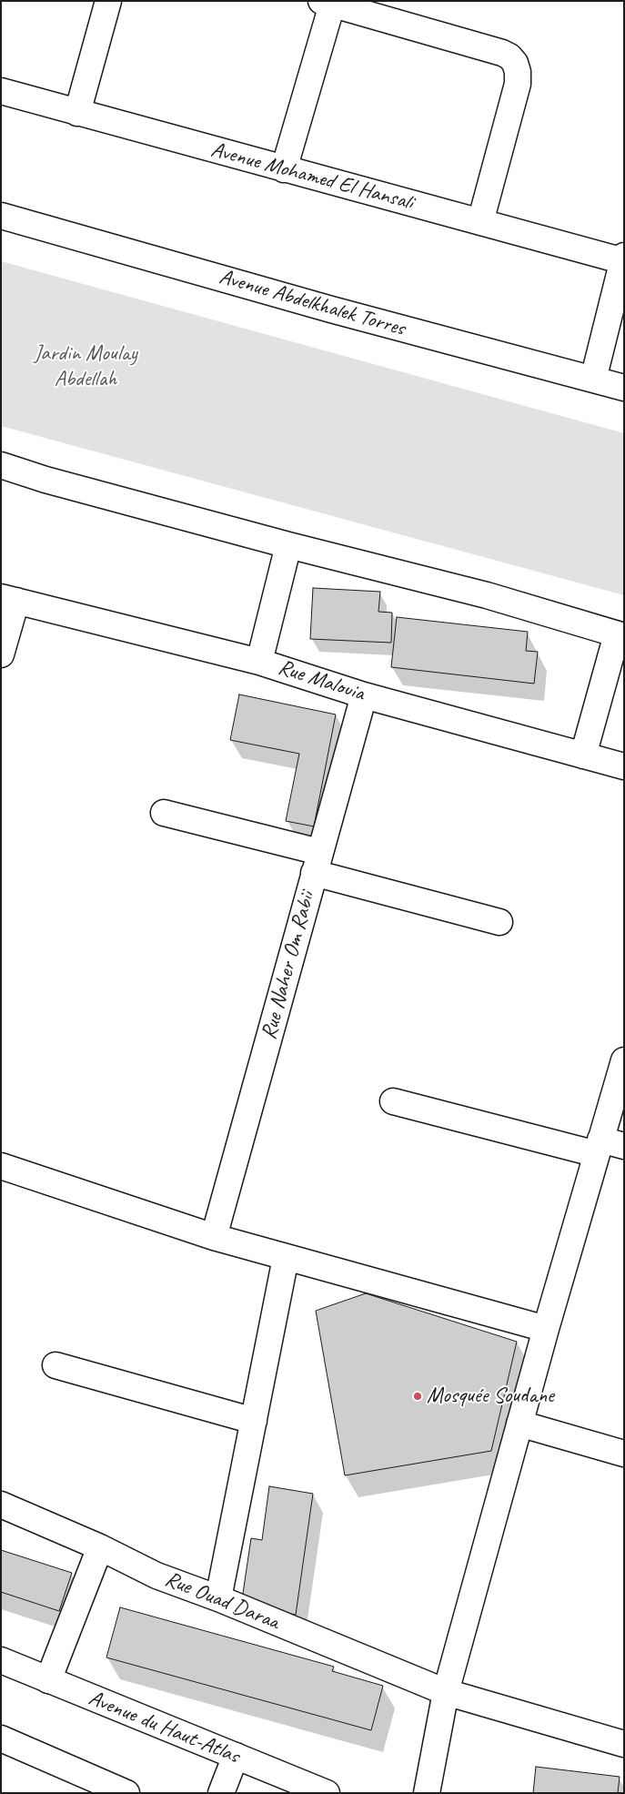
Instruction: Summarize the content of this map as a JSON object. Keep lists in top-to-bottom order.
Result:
{
  "streets": {
    "street": [
      "Avenue Mohamed El Hansali",
      "Avenue Abdelkhalek Torres",
      "Rue Malouia",
      "Rue Naher Om Rabii",
      "Rue Ouad Daraa",
      "Avenue du Haut-Atlas"
    ]
  },
  "crossings": [
    ["Rue Malouia", "Rue Naher Om Rabii"]
  ],
  "parks": ["Jardin Moulay Abdellah"],
  "places": ["Mosquée Soudane"]
}
